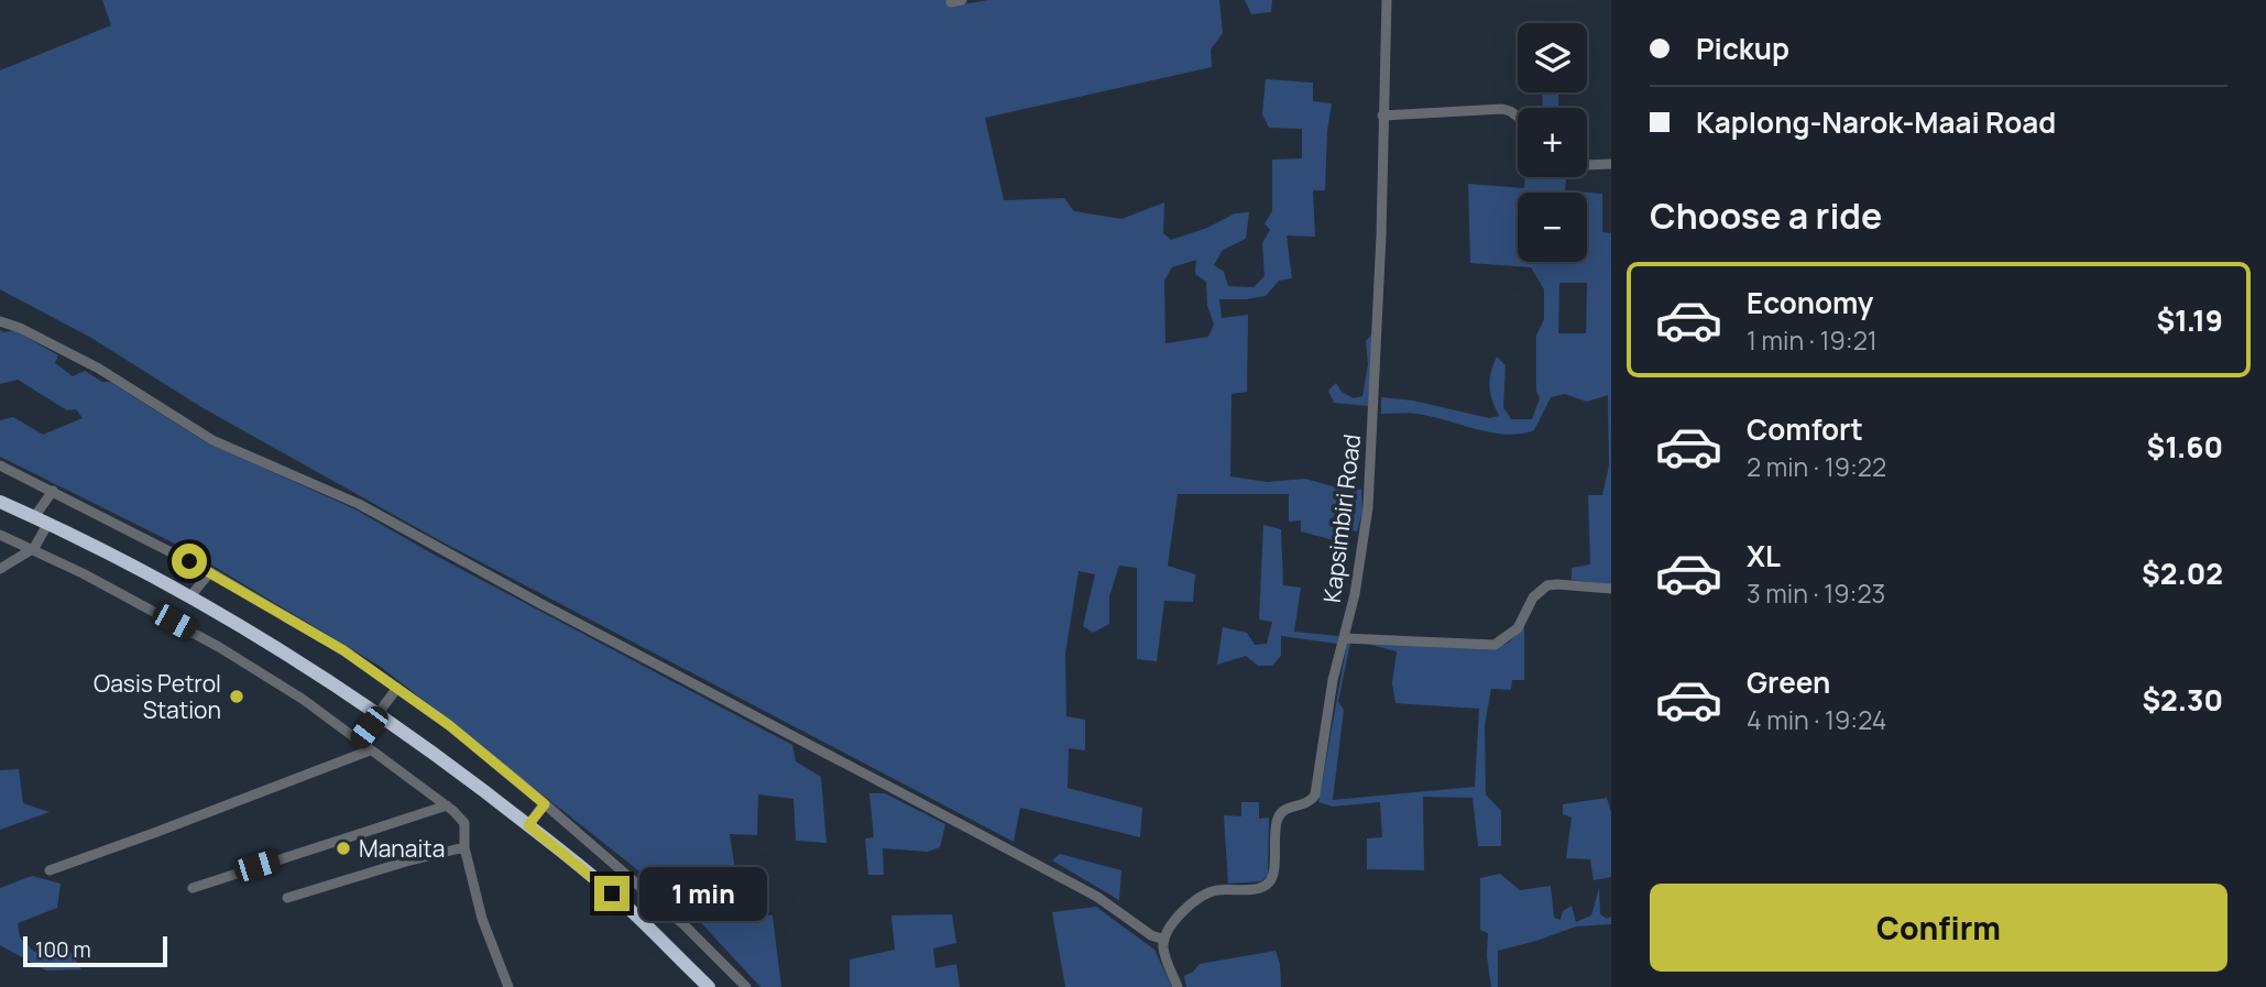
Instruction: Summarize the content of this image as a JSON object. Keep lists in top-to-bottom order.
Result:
{
  "streets": {
    "street": ["Kapsimbiri Road"]
  },
  "places": ["Oasis Petrol Station", "Manaita"],
  "scale_bar": "100 m",
  "page": {
    "banner": ["Pickup", "Kaplong-Narok-Maai Road"],
    "map_buttons": ["+", "−"],
    "heading": "Choose a ride",
    "list": [
      {
        "name": "Economy",
        "note": "1 min · 19:21",
        "value": "$1.19"
      },
      {
        "name": "Comfort",
        "note": "2 min · 19:22",
        "value": "$1.60"
      },
      {
        "name": "XL",
        "note": "3 min · 19:23",
        "value": "$2.02"
      },
      {
        "name": "Green",
        "note": "4 min · 19:24",
        "value": "$2.30"
      }
    ],
    "bubble": "1 min",
    "buttons": "Confirm",
    "scale": "100 m"
  }
}
